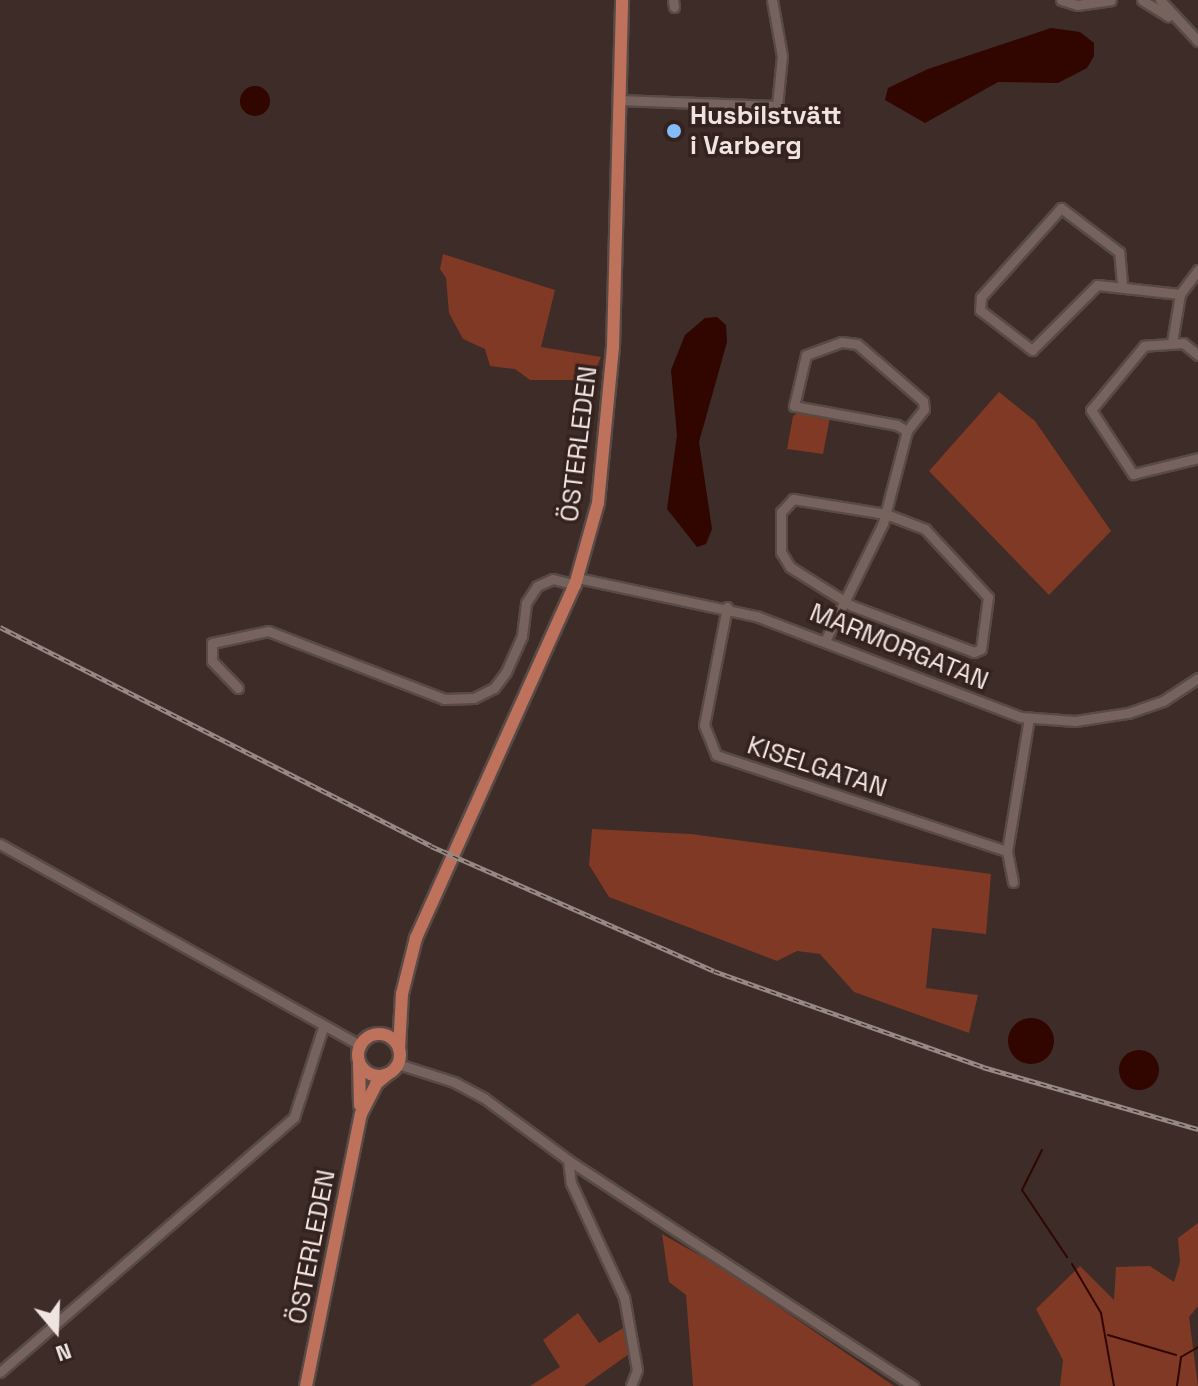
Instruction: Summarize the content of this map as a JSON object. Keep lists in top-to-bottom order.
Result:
{
  "streets": {
    "main road": ["ÖSTERLEDEN"],
    "street": ["MARMORGATAN", "KISELGATAN"]
  },
  "crossings": [
    ["ÖSTERLEDEN", "MARMORGATAN"],
    ["MARMORGATAN", "KISELGATAN"]
  ],
  "places": ["Husbilstvätt i Varberg"],
  "north": "bottom"
}
